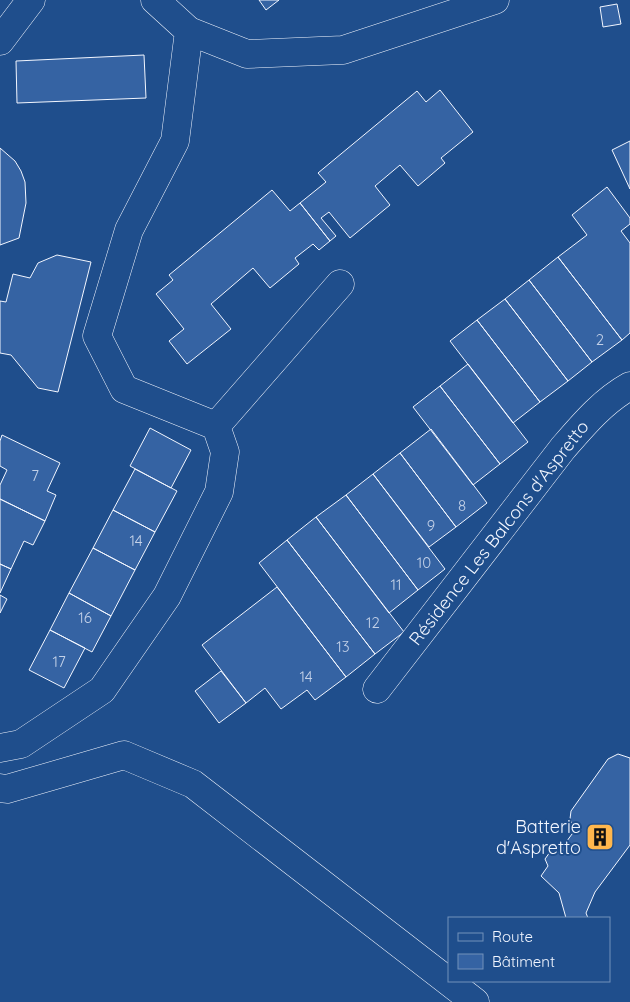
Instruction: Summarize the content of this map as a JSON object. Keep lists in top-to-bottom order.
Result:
{
  "streets": {
    "street": ["Résidence Les Balcons d'Aspretto"]
  },
  "places": {
    "building": ["Batterie d'Aspretto"]
  },
  "house_numbers": [
    "2",
    "7",
    "8",
    "9",
    "14",
    "10",
    "11",
    "16",
    "12",
    "13",
    "17",
    "14"
  ],
  "legend": ["Route", "Bâtiment"]
}
